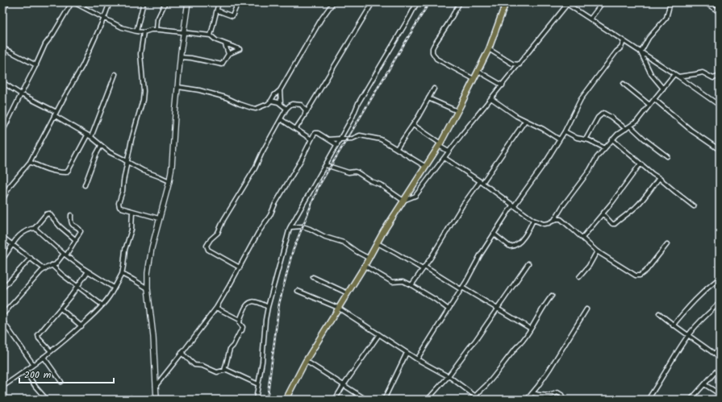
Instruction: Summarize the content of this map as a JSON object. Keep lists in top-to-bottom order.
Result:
{
  "scale_bar": "200 m"
}
